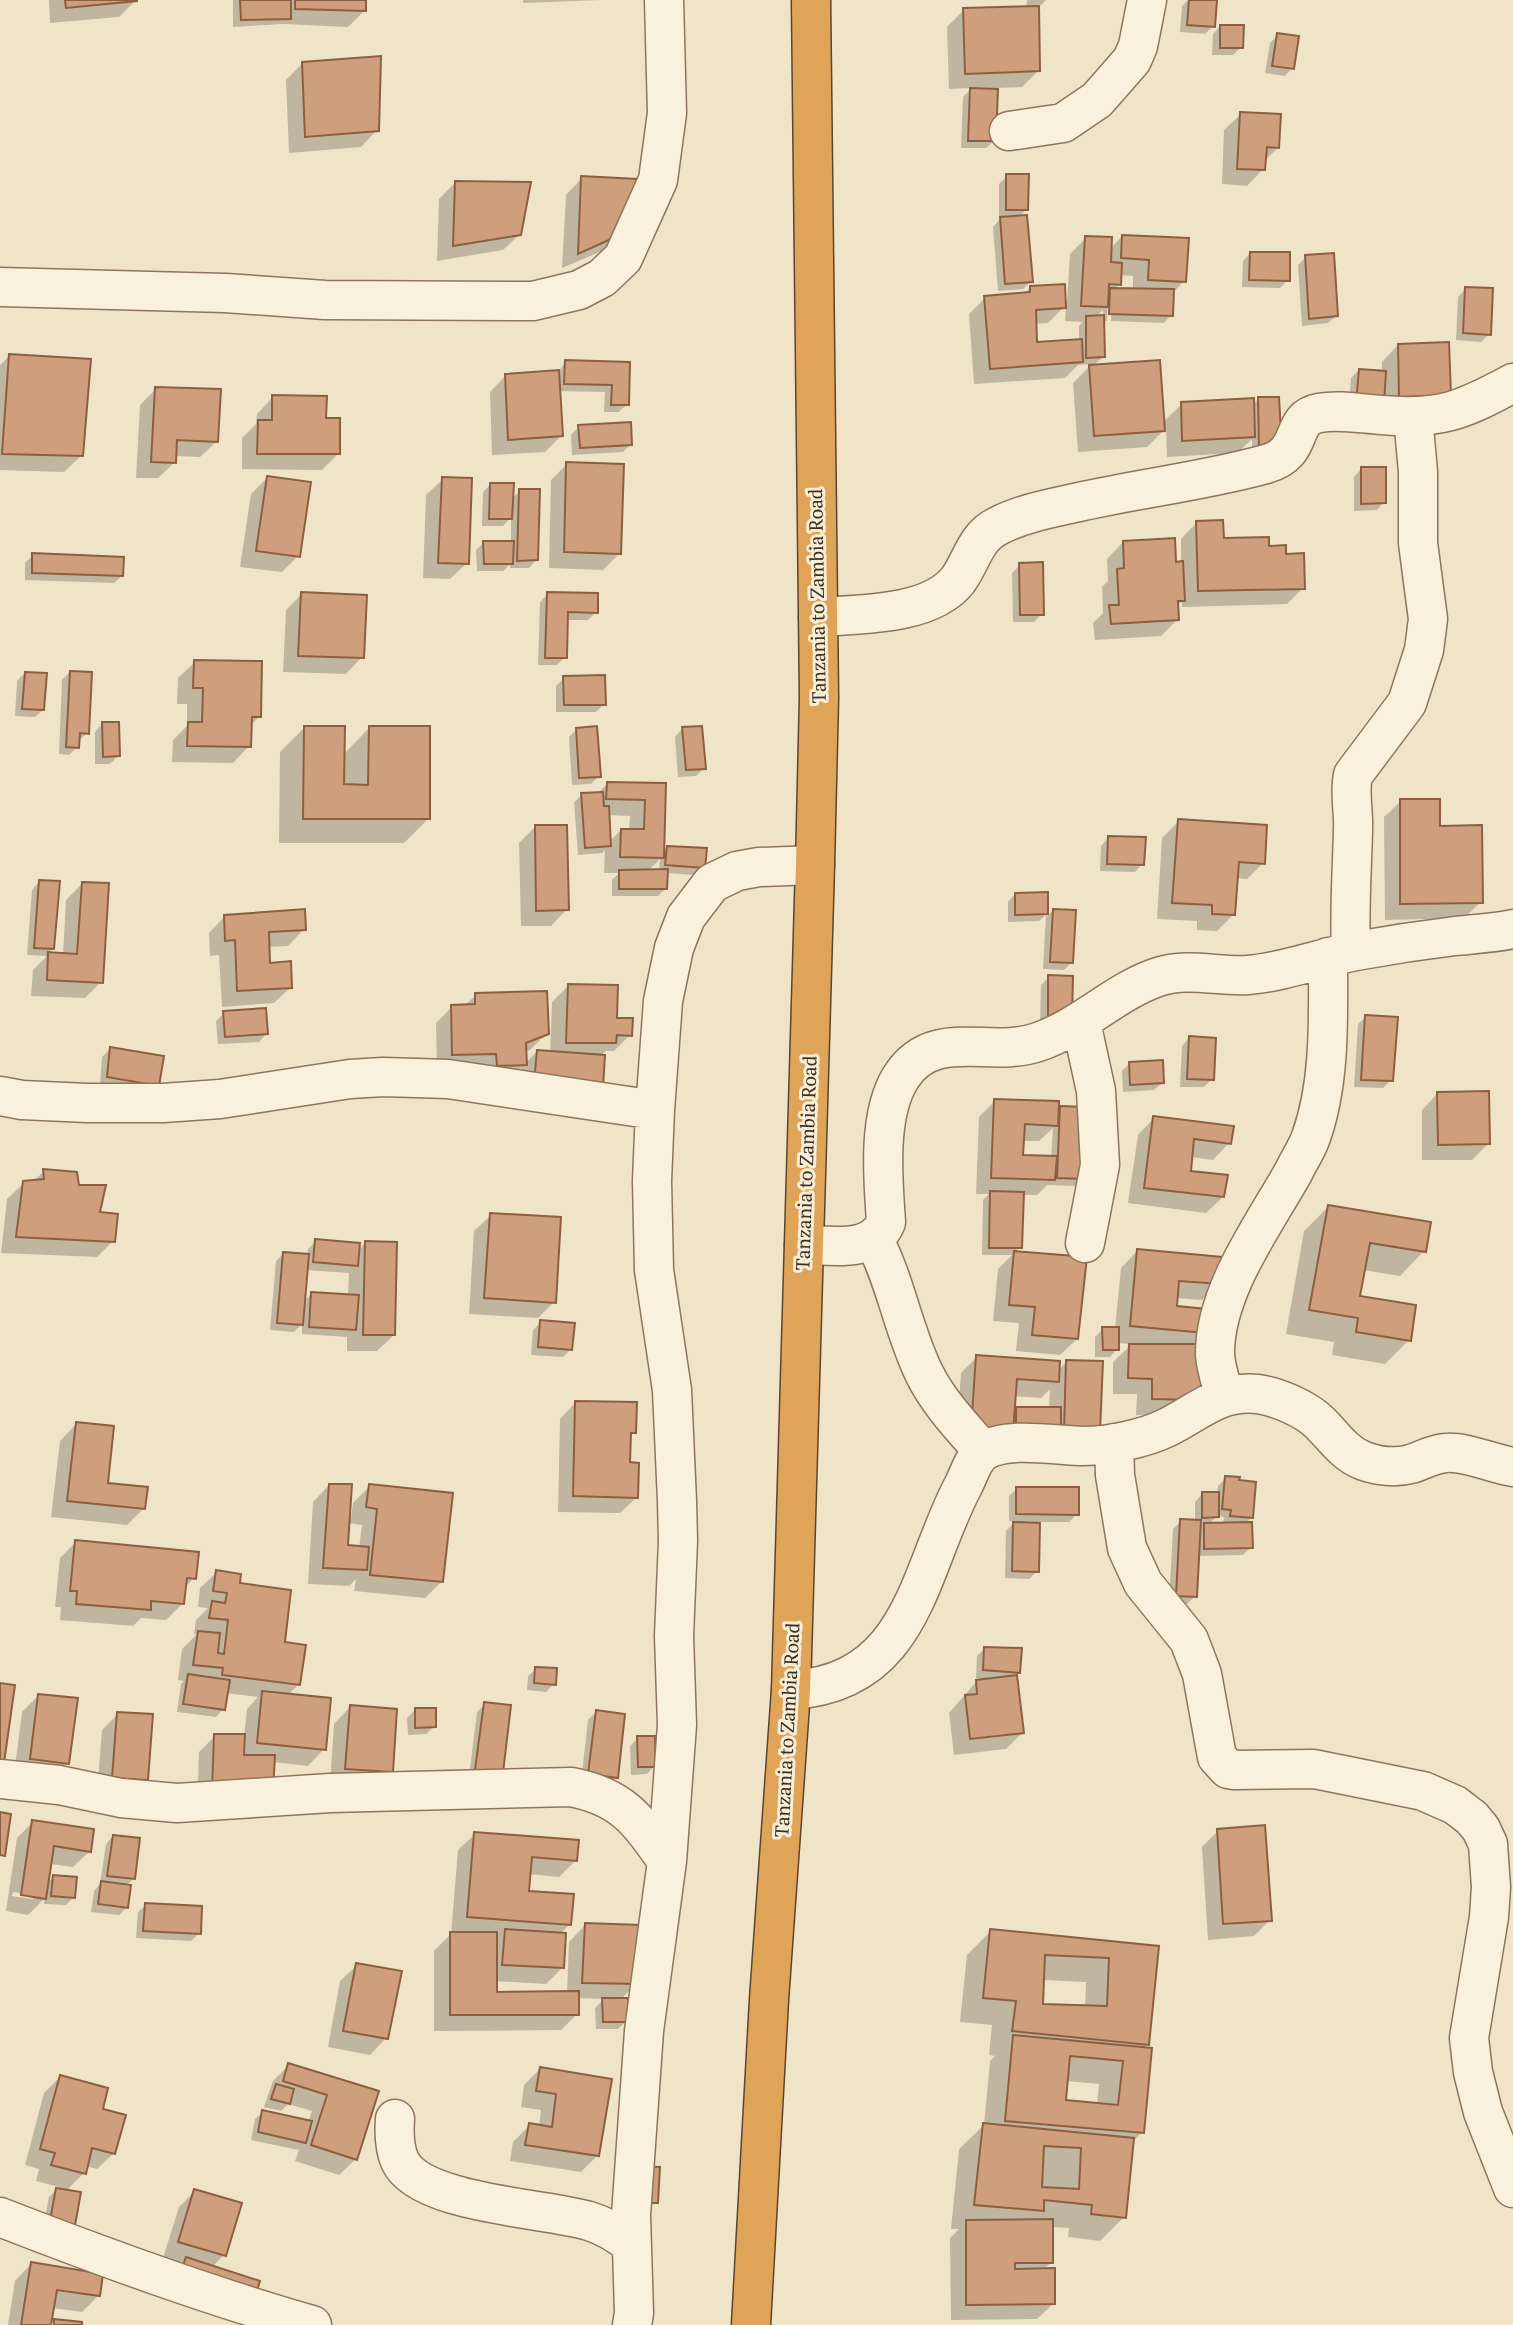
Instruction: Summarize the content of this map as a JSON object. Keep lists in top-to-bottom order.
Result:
{
  "streets": {
    "highway": ["Tanzania to Zambia Road"]
  }
}
